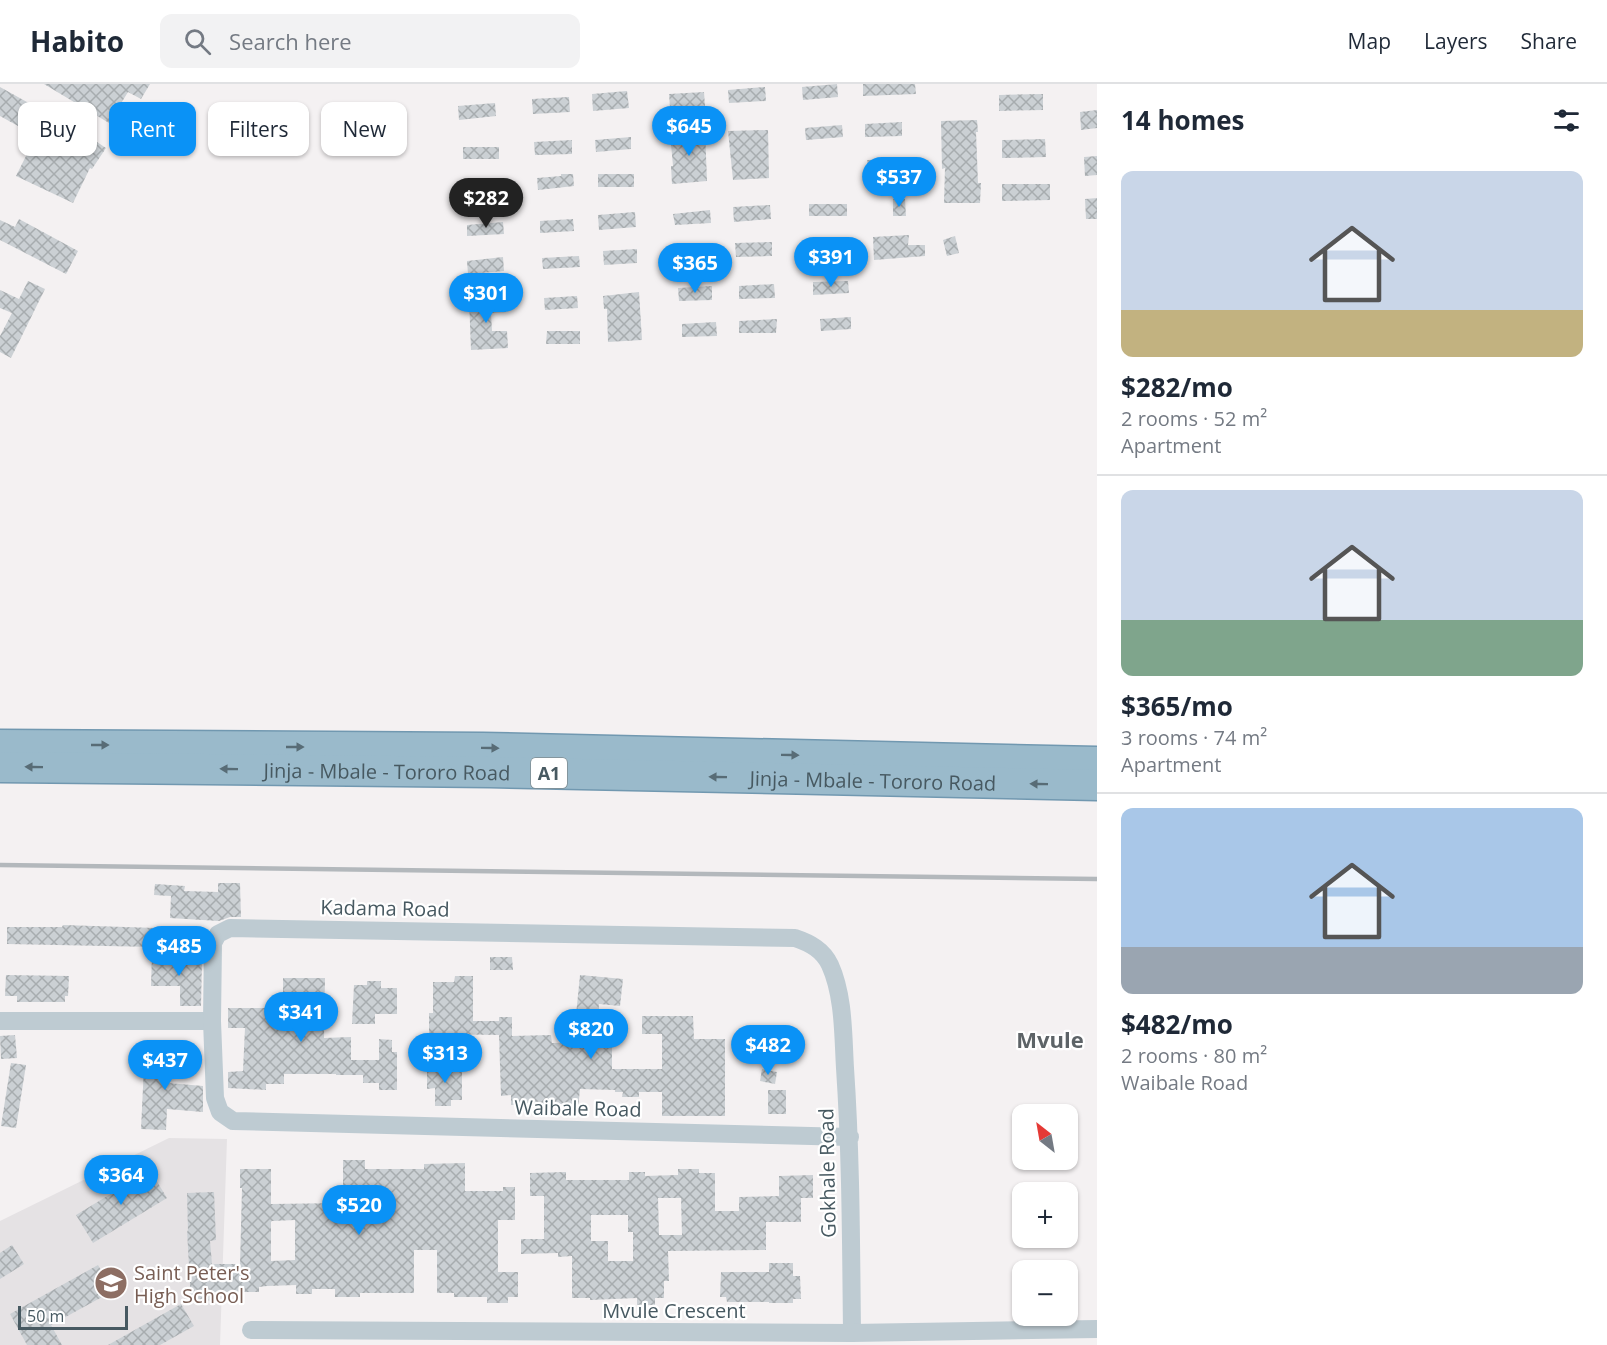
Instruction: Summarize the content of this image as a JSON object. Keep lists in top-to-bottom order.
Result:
{
  "streets": {
    "highway": ["Jinja - Mbale - Tororo Road", "A1"],
    "street": [
      "Kadama Road",
      "Waibale Road",
      "Gokhale Road",
      "Mvule Crescent"
    ]
  },
  "crossings": [
    ["Kadama Road", "Waibale Road"],
    ["Kadama Road", "Gokhale Road"],
    ["Waibale Road", "Gokhale Road"],
    ["Gokhale Road", "Mvule Crescent"]
  ],
  "districts": ["Mvule"],
  "places": {
    "school or university": ["Saint Peter's High School"]
  },
  "scale_bar": "50 m",
  "north": "top left",
  "page": {
    "header": "Habito",
    "search": "Search here",
    "nav": ["Map", "Layers", "Share"],
    "heading": "14 homes",
    "chip": [
      "Buy",
      "Rent",
      "Filters",
      "New"
    ],
    "price": [
      "$645",
      "$537",
      "$282",
      "$391",
      "$365",
      "$301",
      "$485",
      "$341",
      "$820",
      "$482",
      "$313",
      "$437",
      "$364",
      "$520"
    ],
    "list": [
      {
        "name": "$282/mo",
        "note": "2 rooms · 52 m² · Apartment"
      },
      {
        "name": "$365/mo",
        "note": "3 rooms · 74 m² · Apartment"
      },
      {
        "name": "$482/mo",
        "note": "2 rooms · 80 m² · Waibale Road"
      }
    ],
    "map_buttons": ["+", "−"],
    "scale": "50 m"
  }
}
